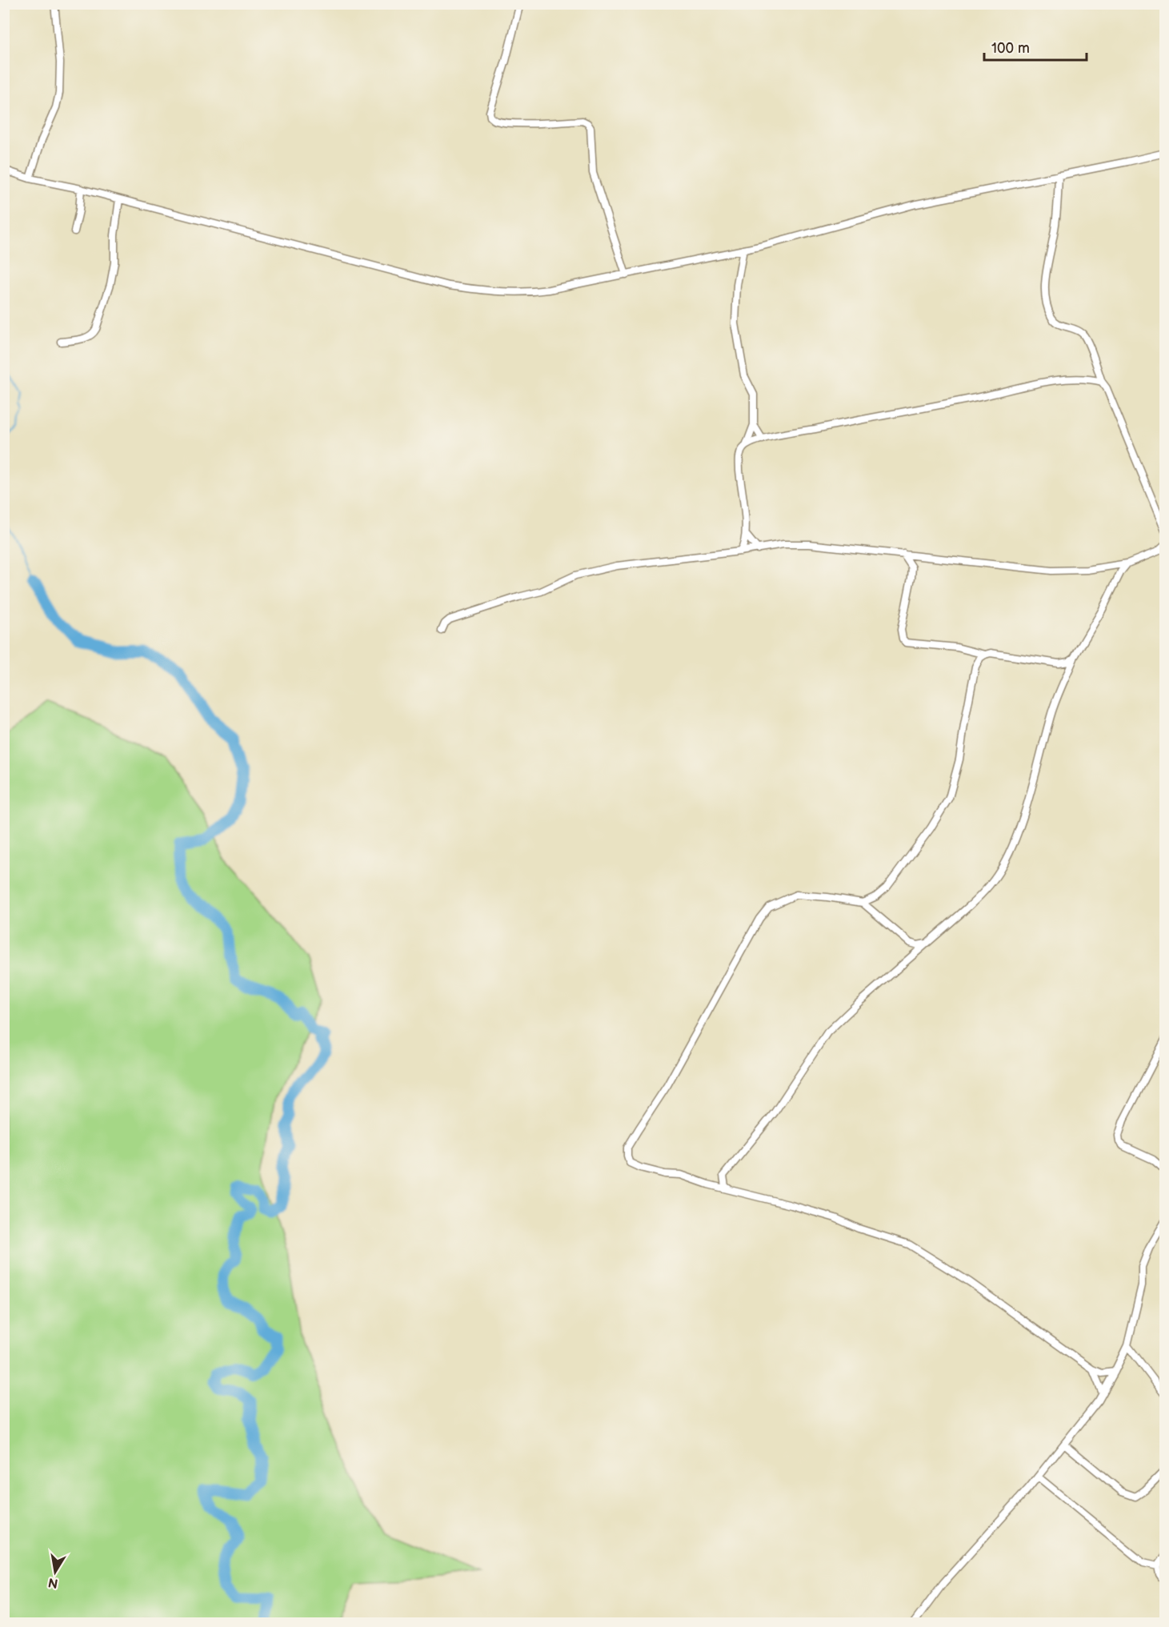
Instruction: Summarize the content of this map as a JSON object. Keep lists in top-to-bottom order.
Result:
{
  "scale_bar": "100 m",
  "north": "bottom"
}
